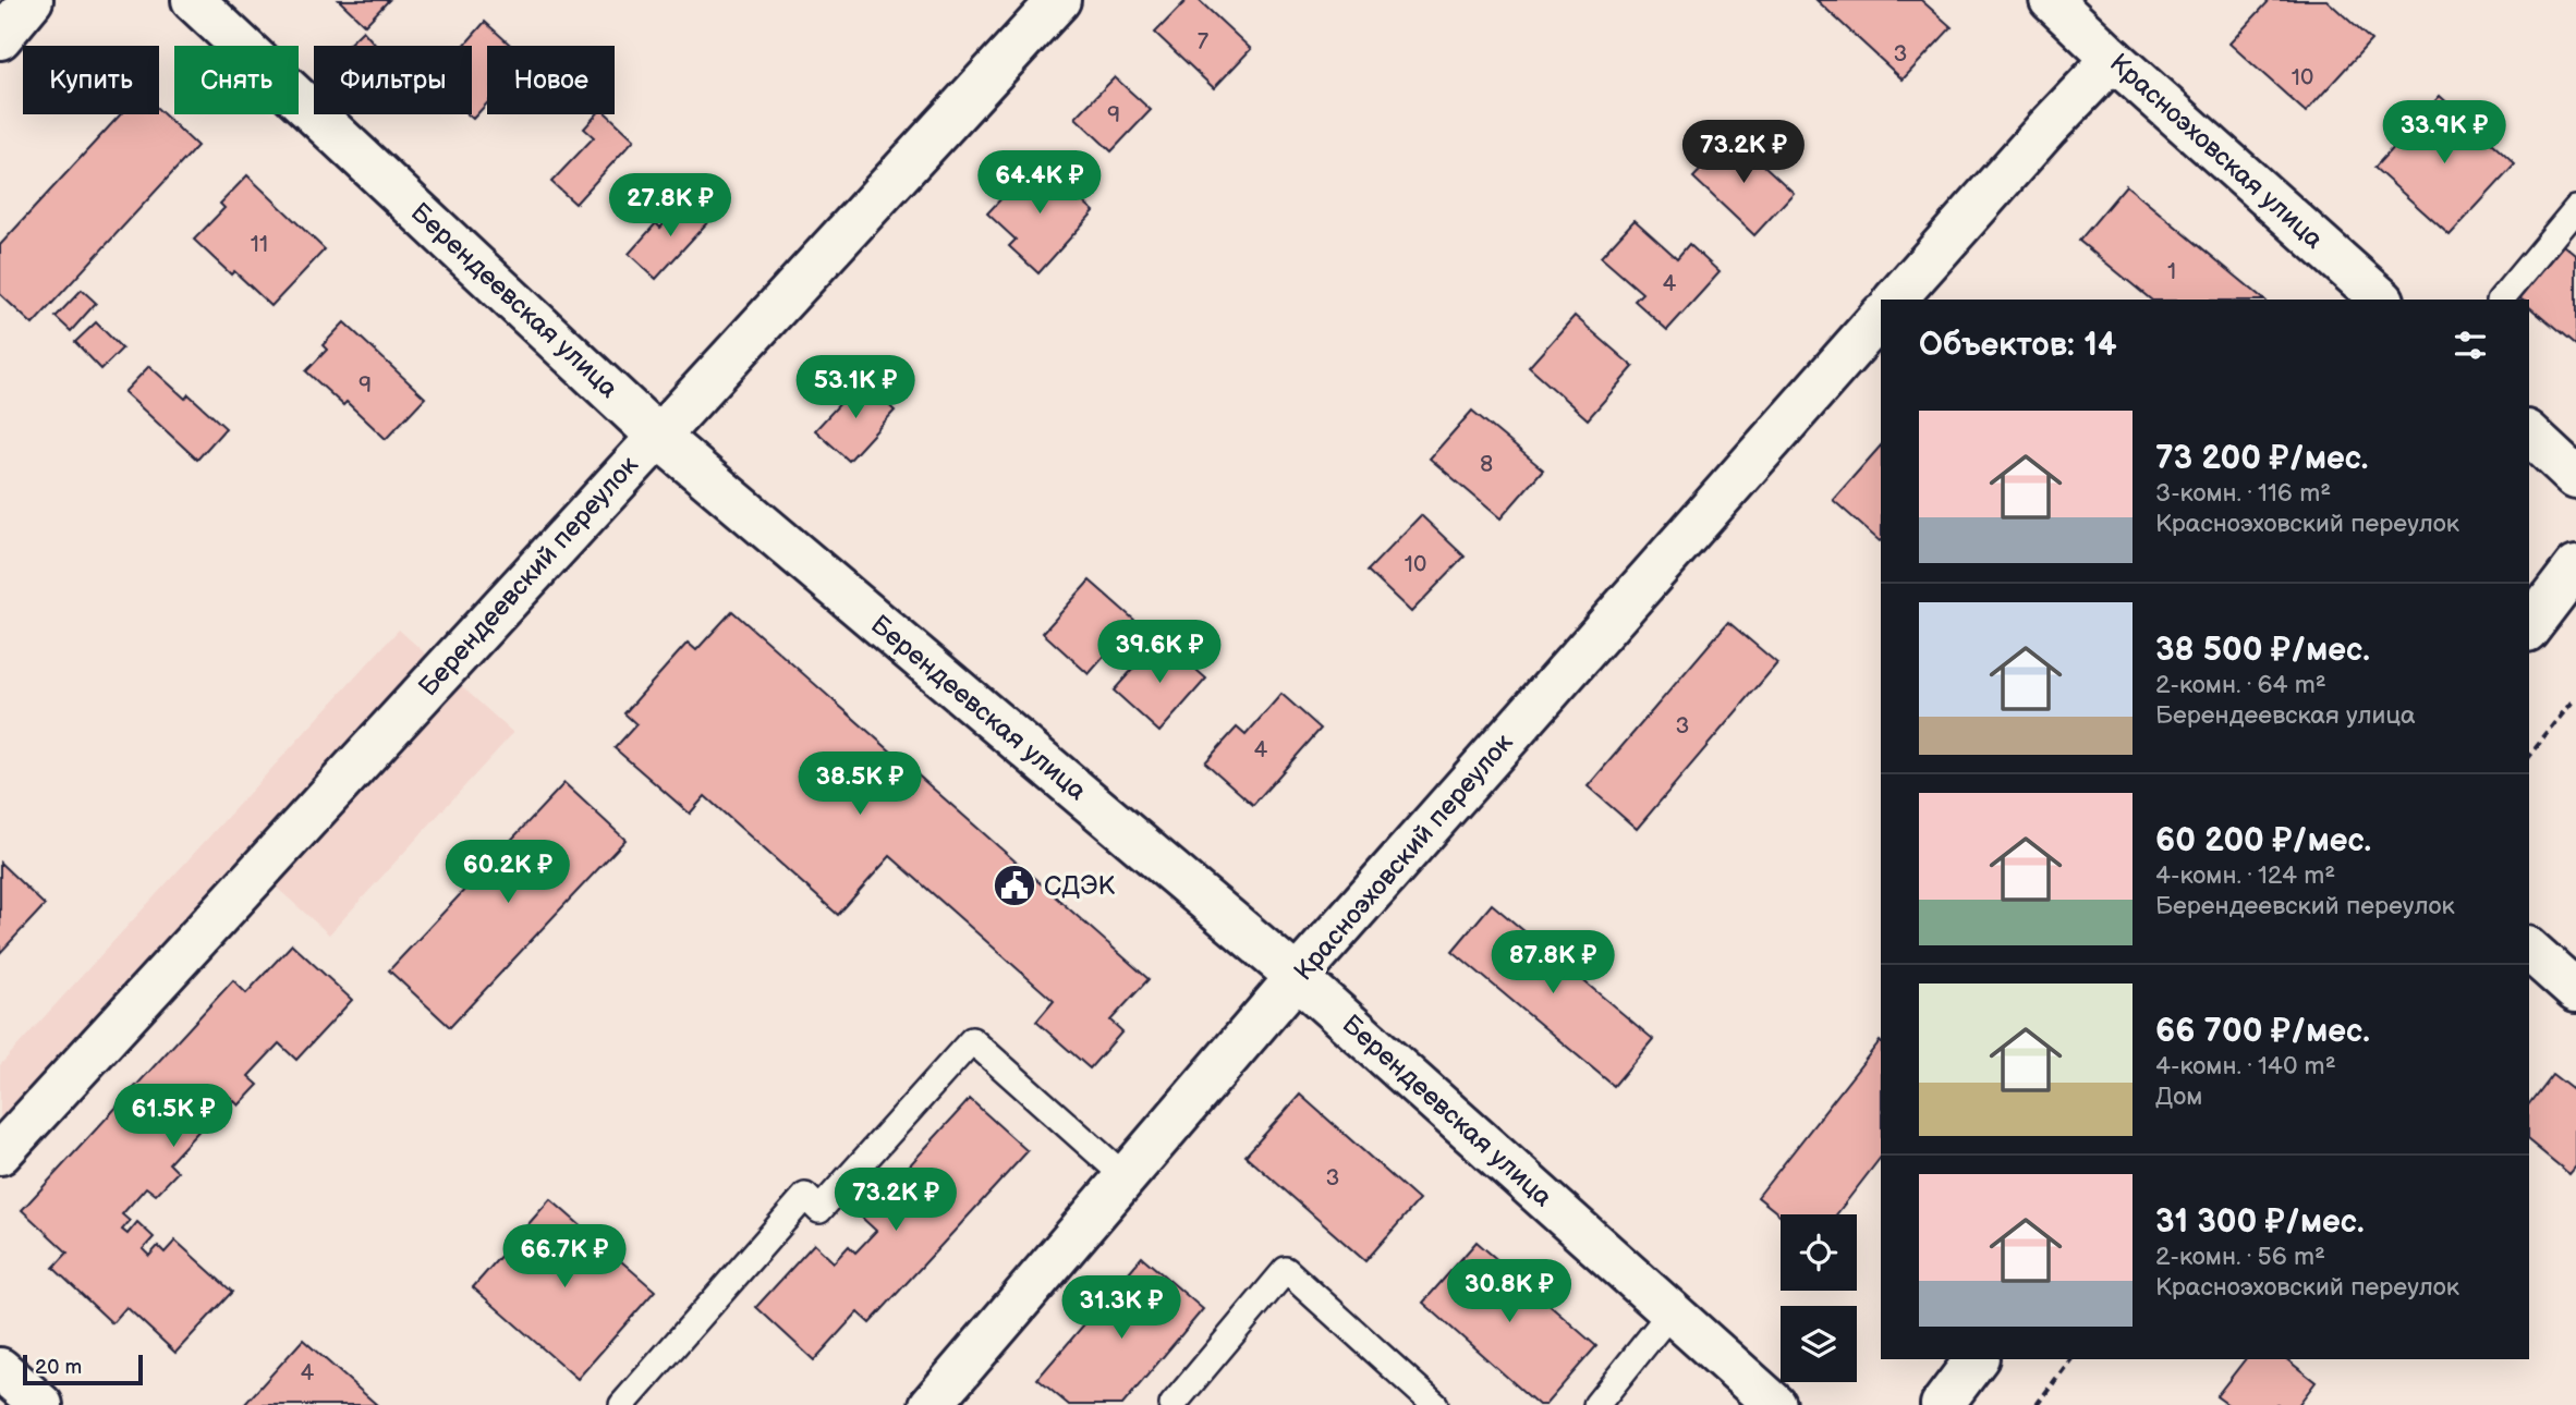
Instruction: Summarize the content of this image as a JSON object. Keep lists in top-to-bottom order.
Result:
{
  "streets": {
    "street": [
      "Красноэховская улица",
      "Берендеевская улица",
      "Берендеевский переулок",
      "Красноэховский переулок"
    ]
  },
  "crossings": [
    ["Берендеевская улица", "Берендеевский переулок"],
    ["Берендеевская улица", "Красноэховский переулок"]
  ],
  "places": {
    "public building": ["СДЭК"]
  },
  "house_numbers": [
    "7",
    "3",
    "10",
    "9",
    "11",
    "1",
    "4",
    "9",
    "8",
    "10",
    "3",
    "4",
    "3",
    "4"
  ],
  "scale_bar": "20 m",
  "page": {
    "chip": [
      "Купить",
      "Снять",
      "Фильтры",
      "Новое"
    ],
    "price": [
      "33.9K ₽",
      "73.2K ₽",
      "64.4K ₽",
      "27.8K ₽",
      "53.1K ₽",
      "39.6K ₽",
      "38.5K ₽",
      "60.2K ₽",
      "87.8K ₽",
      "61.5K ₽",
      "73.2K ₽",
      "66.7K ₽",
      "30.8K ₽",
      "31.3K ₽"
    ],
    "heading": "Объектов: 14",
    "list": [
      {
        "name": "73 200 ₽/мес.",
        "note": "3-комн. · 116 m² · Красноэховский переулок"
      },
      {
        "name": "38 500 ₽/мес.",
        "note": "2-комн. · 64 m² · Берендеевская улица"
      },
      {
        "name": "60 200 ₽/мес.",
        "note": "4-комн. · 124 m² · Берендеевский переулок"
      },
      {
        "name": "66 700 ₽/мес.",
        "note": "4-комн. · 140 m² · Дом"
      },
      {
        "name": "31 300 ₽/мес.",
        "note": "2-комн. · 56 m² · Красноэховский переулок"
      }
    ],
    "scale": "20 m"
  }
}
